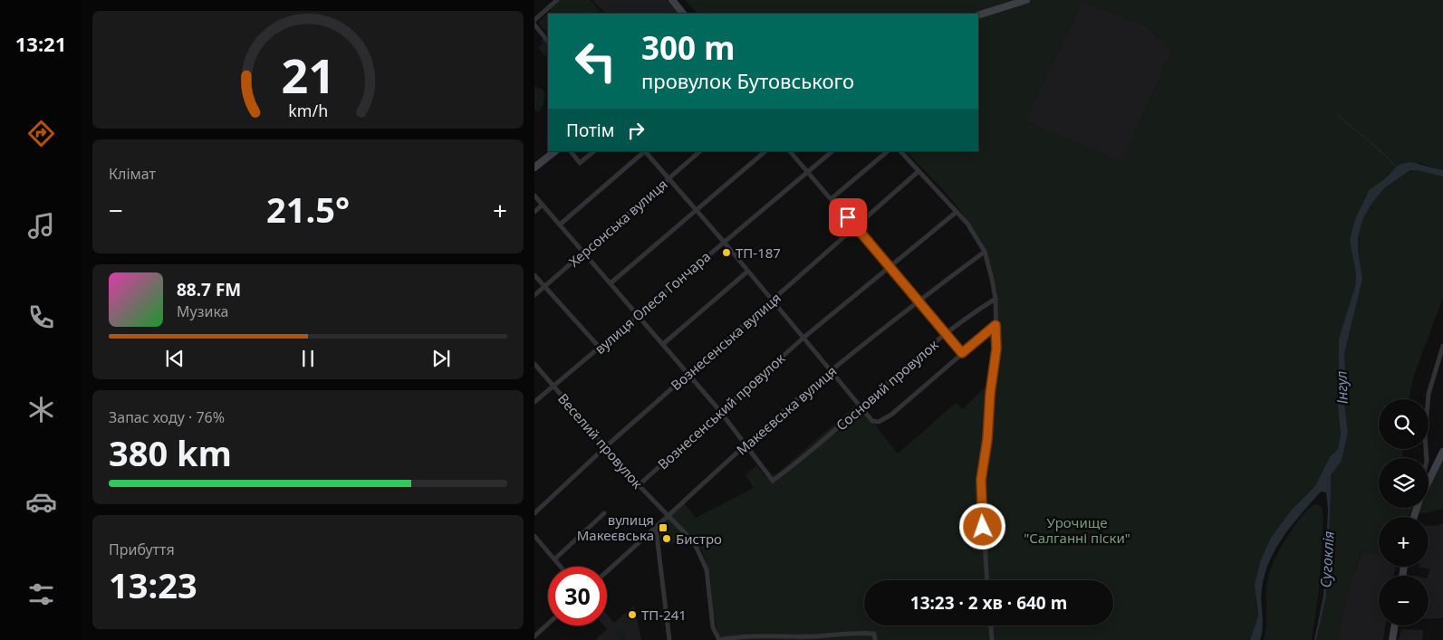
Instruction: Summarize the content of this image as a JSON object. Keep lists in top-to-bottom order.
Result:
{
  "streets": {
    "street": [
      "Херсонська вулиця",
      "вулиця Олеся Гончара",
      "Вознесенська вулиця",
      "Сосновий провулок",
      "Макеєвська вулиця",
      "Вознесенський провулок",
      "Веселий провулок"
    ]
  },
  "crossings": [
    ["вулиця Олеся Гончара", "Веселий провулок"],
    ["Вознесенська вулиця", "Веселий провулок"],
    ["Сосновий провулок", "Макеєвська вулиця"],
    ["Макеєвська вулиця", "Веселий провулок"],
    ["Вознесенський провулок", "Веселий провулок"]
  ],
  "water": ["Інгул", "Сугоклія"],
  "parks": ["Урочище \"Салганні піски\""],
  "places": {
    "other": ["ТП-187", "Бистро", "ТП-241"],
    "transit": ["вулиця Макеєвська"]
  },
  "page": {
    "tabs": "13:21",
    "turn": ["300 m", "провулок Бутовського"],
    "then": "Потім",
    "tile": [
      "Клімат",
      ["Запас ходу · 76%", "380 km"],
      ["Прибуття", "13:23"]
    ],
    "heat": ["−", "21.5°", "+"],
    "song": ["88.7 FM", "Музика"],
    "map_buttons": ["+", "−"],
    "limit": "30",
    "trip": "13:23 · 2 хв · 640 m",
    "gauge": ["21", "km/h"]
  }
}
